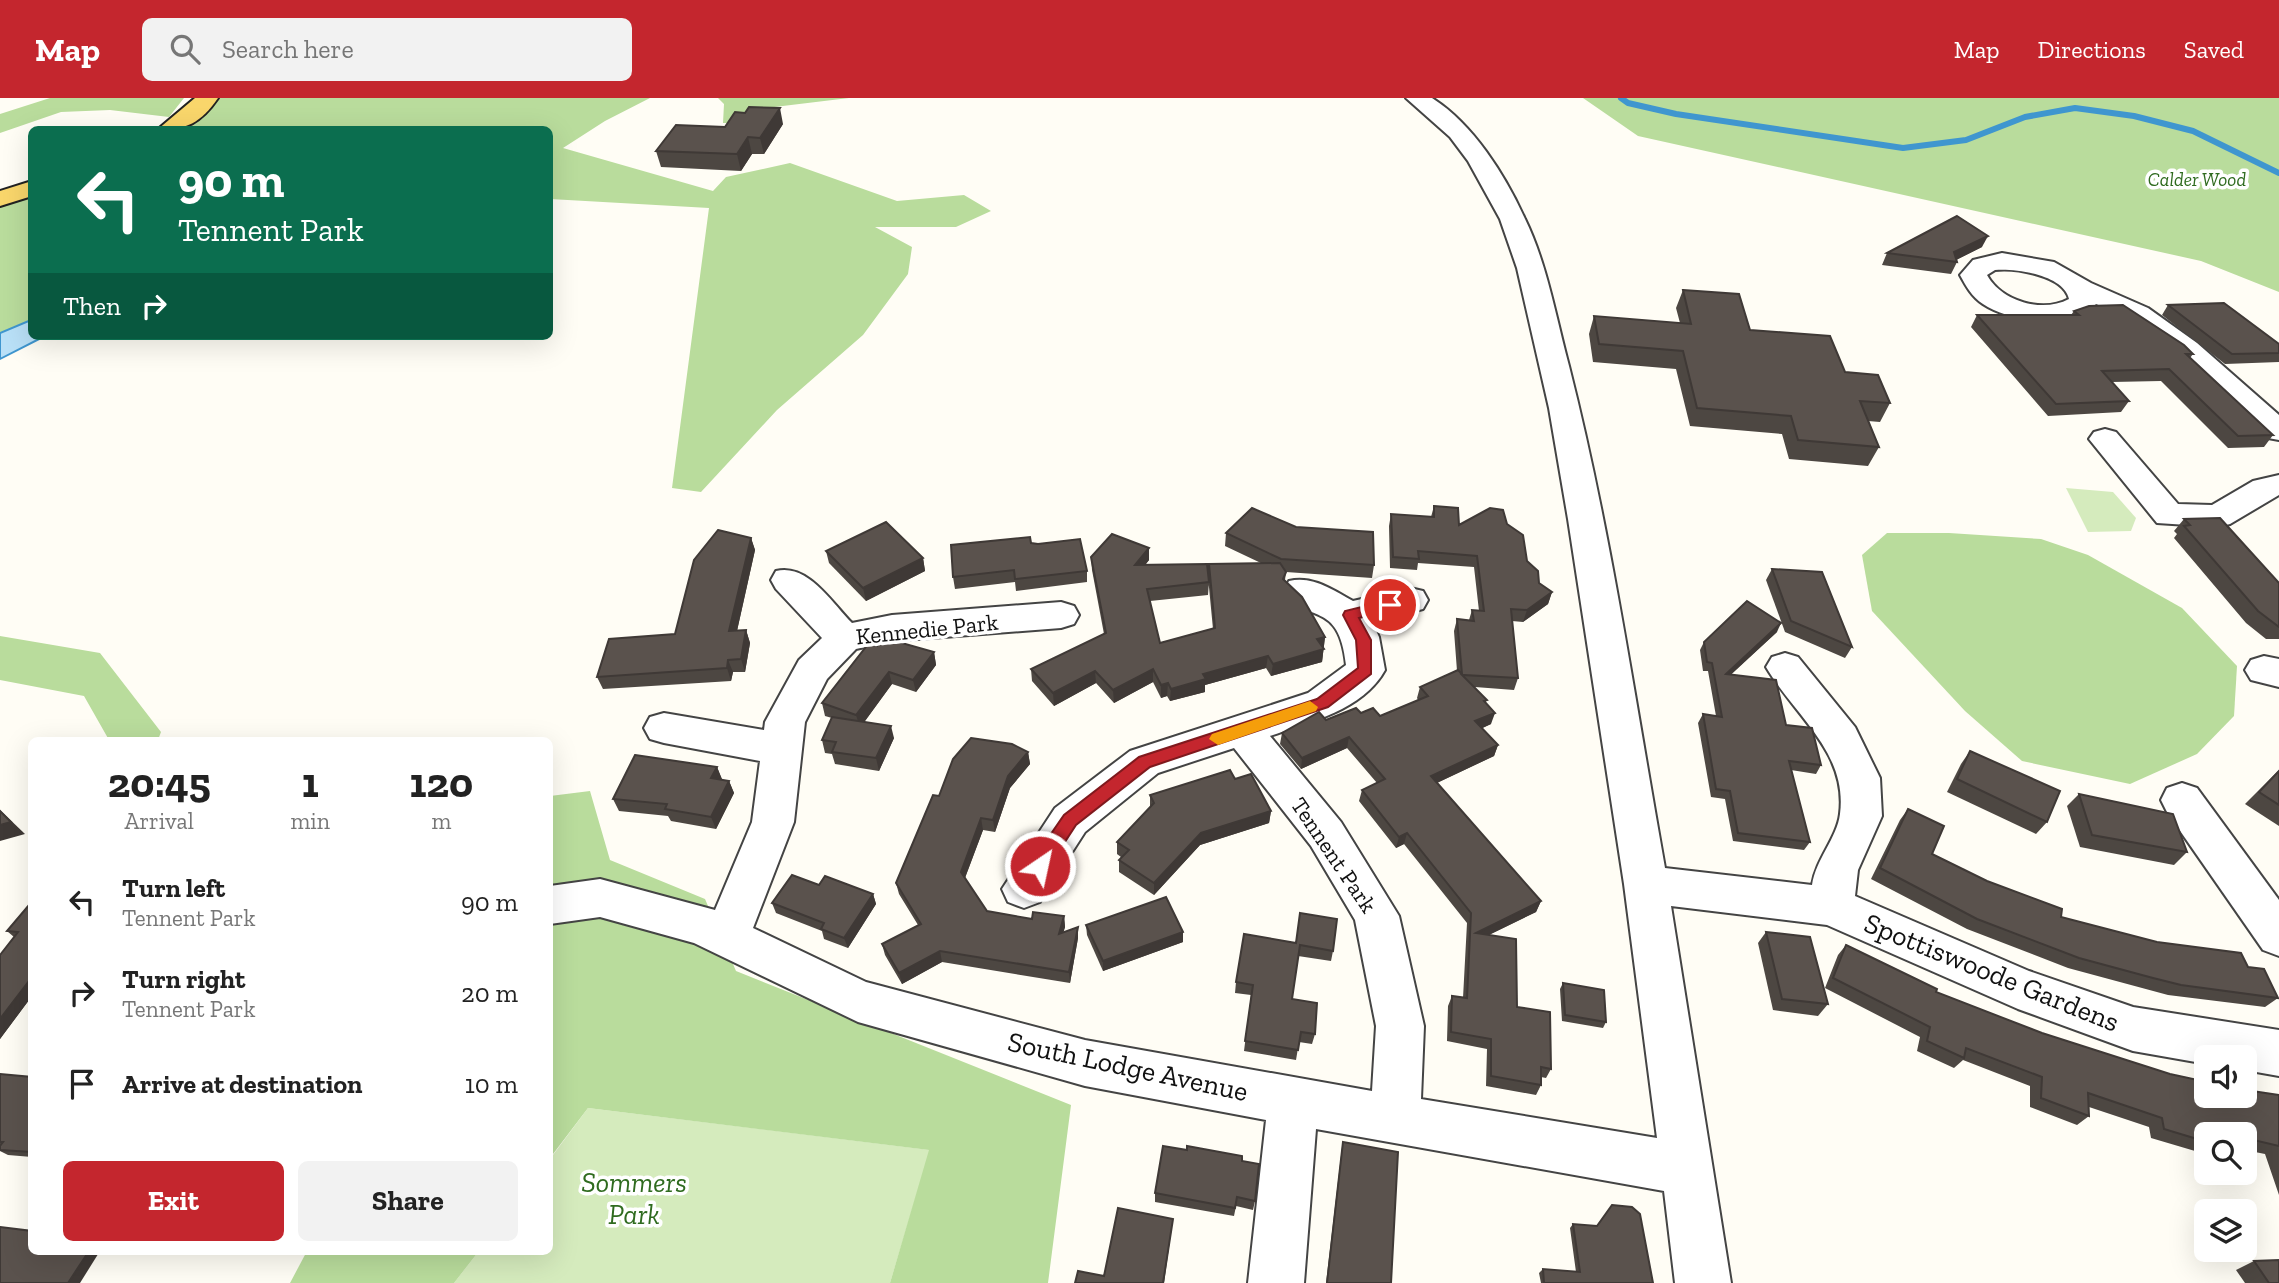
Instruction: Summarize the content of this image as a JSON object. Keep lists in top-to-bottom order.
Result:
{
  "streets": {
    "street": [
      "Kennedie Park",
      "Tennent Park",
      "Spottiswoode Gardens",
      "South Lodge Avenue"
    ]
  },
  "crossings": [
    ["Kennedie Park", "South Lodge Avenue"],
    ["Tennent Park", "South Lodge Avenue"]
  ],
  "parks": ["Calder Wood", "Sommers Park"],
  "page": {
    "header": "Map",
    "search": "Search here",
    "nav": ["Map", "Directions", "Saved"],
    "turn": ["90 m", "Tennent Park"],
    "then": "Then",
    "eta": [
      "20:45",
      "Arrival",
      "1",
      "min",
      "120",
      "m"
    ],
    "list": [
      {
        "name": "Turn left",
        "note": "Tennent Park",
        "value": "90 m"
      },
      {
        "name": "Turn right",
        "note": "Tennent Park",
        "value": "20 m"
      },
      {
        "name": "Arrive at destination",
        "value": "10 m"
      }
    ],
    "buttons": ["Exit", "Share"]
  }
}
